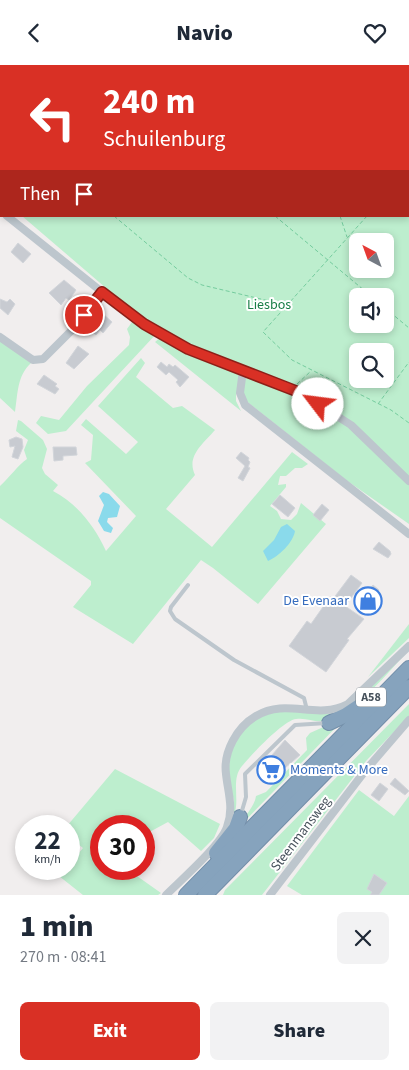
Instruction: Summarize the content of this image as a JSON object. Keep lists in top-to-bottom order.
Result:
{
  "streets": {
    "highway": ["A58"],
    "street": ["Steenmansweg"]
  },
  "parks": ["Liesbos"],
  "places": {
    "shop": ["De Evenaar"],
    "supermarket": ["Moments & More"]
  },
  "north": "top left",
  "page": {
    "header": "Navio",
    "turn": ["240 m", "Schuilenburg"],
    "then": "Then",
    "speed": "22 km/h",
    "limit": "30",
    "heading": ["1 min", "270 m · 08:41"],
    "buttons": ["Exit", "Share"]
  }
}
